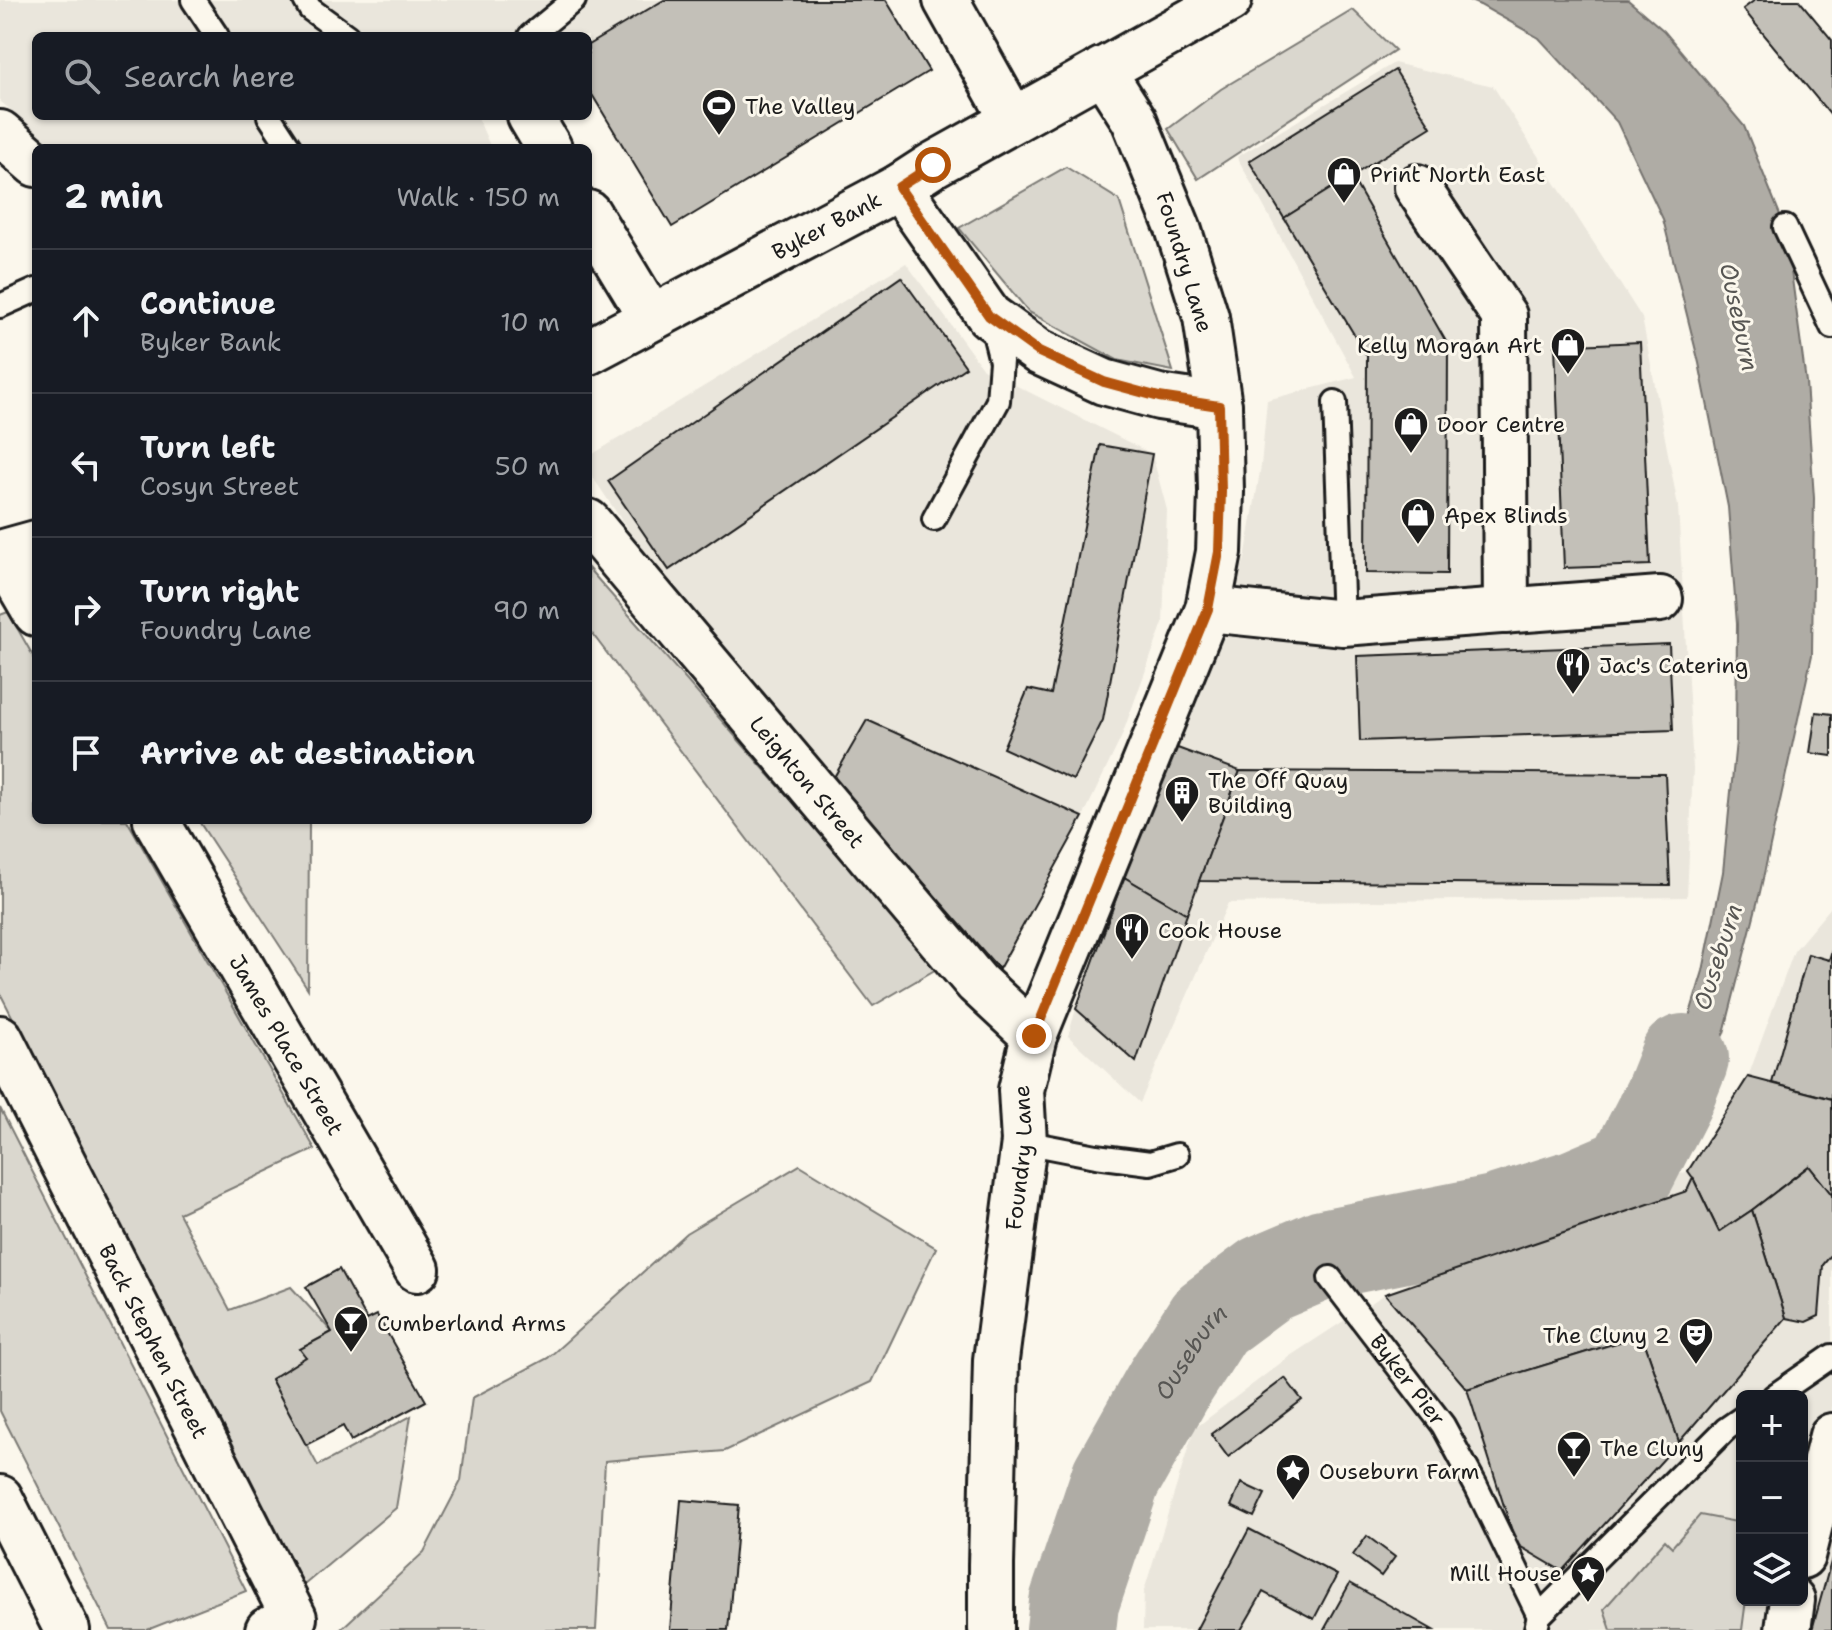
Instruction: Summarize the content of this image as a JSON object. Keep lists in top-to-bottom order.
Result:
{
  "streets": {
    "street": [
      "Byker Bank",
      "Foundry Lane",
      "Leighton Street",
      "James Place Street",
      "Back Stephen Street"
    ],
    "lane": ["Byker Pier"]
  },
  "crossings": [
    ["Byker Bank", "Foundry Lane"],
    ["Foundry Lane", "Leighton Street"]
  ],
  "water": ["Ouseburn"],
  "places": {
    "sports": ["The Valley"],
    "shop": [
      "Print North East",
      "Kelly Morgan Art",
      "Door Centre",
      "Apex Blinds"
    ],
    "restaurant": ["Jac's Catering", "Cook House"],
    "building": ["The Off Quay Building"],
    "bar": ["Cumberland Arms", "The Cluny"],
    "theatre": ["The Cluny 2"],
    "place": ["Ouseburn Farm", "Mill House"]
  },
  "page": {
    "search": "Search here",
    "heading": ["2 min", "Walk · 150 m"],
    "list": [
      ["Continue", "Byker Bank", "10 m"],
      ["Turn left", "Cosyn Street", "50 m"],
      ["Turn right", "Foundry Lane", "90 m"],
      "Arrive at destination"
    ],
    "map_buttons": ["+", "−"]
  }
}
